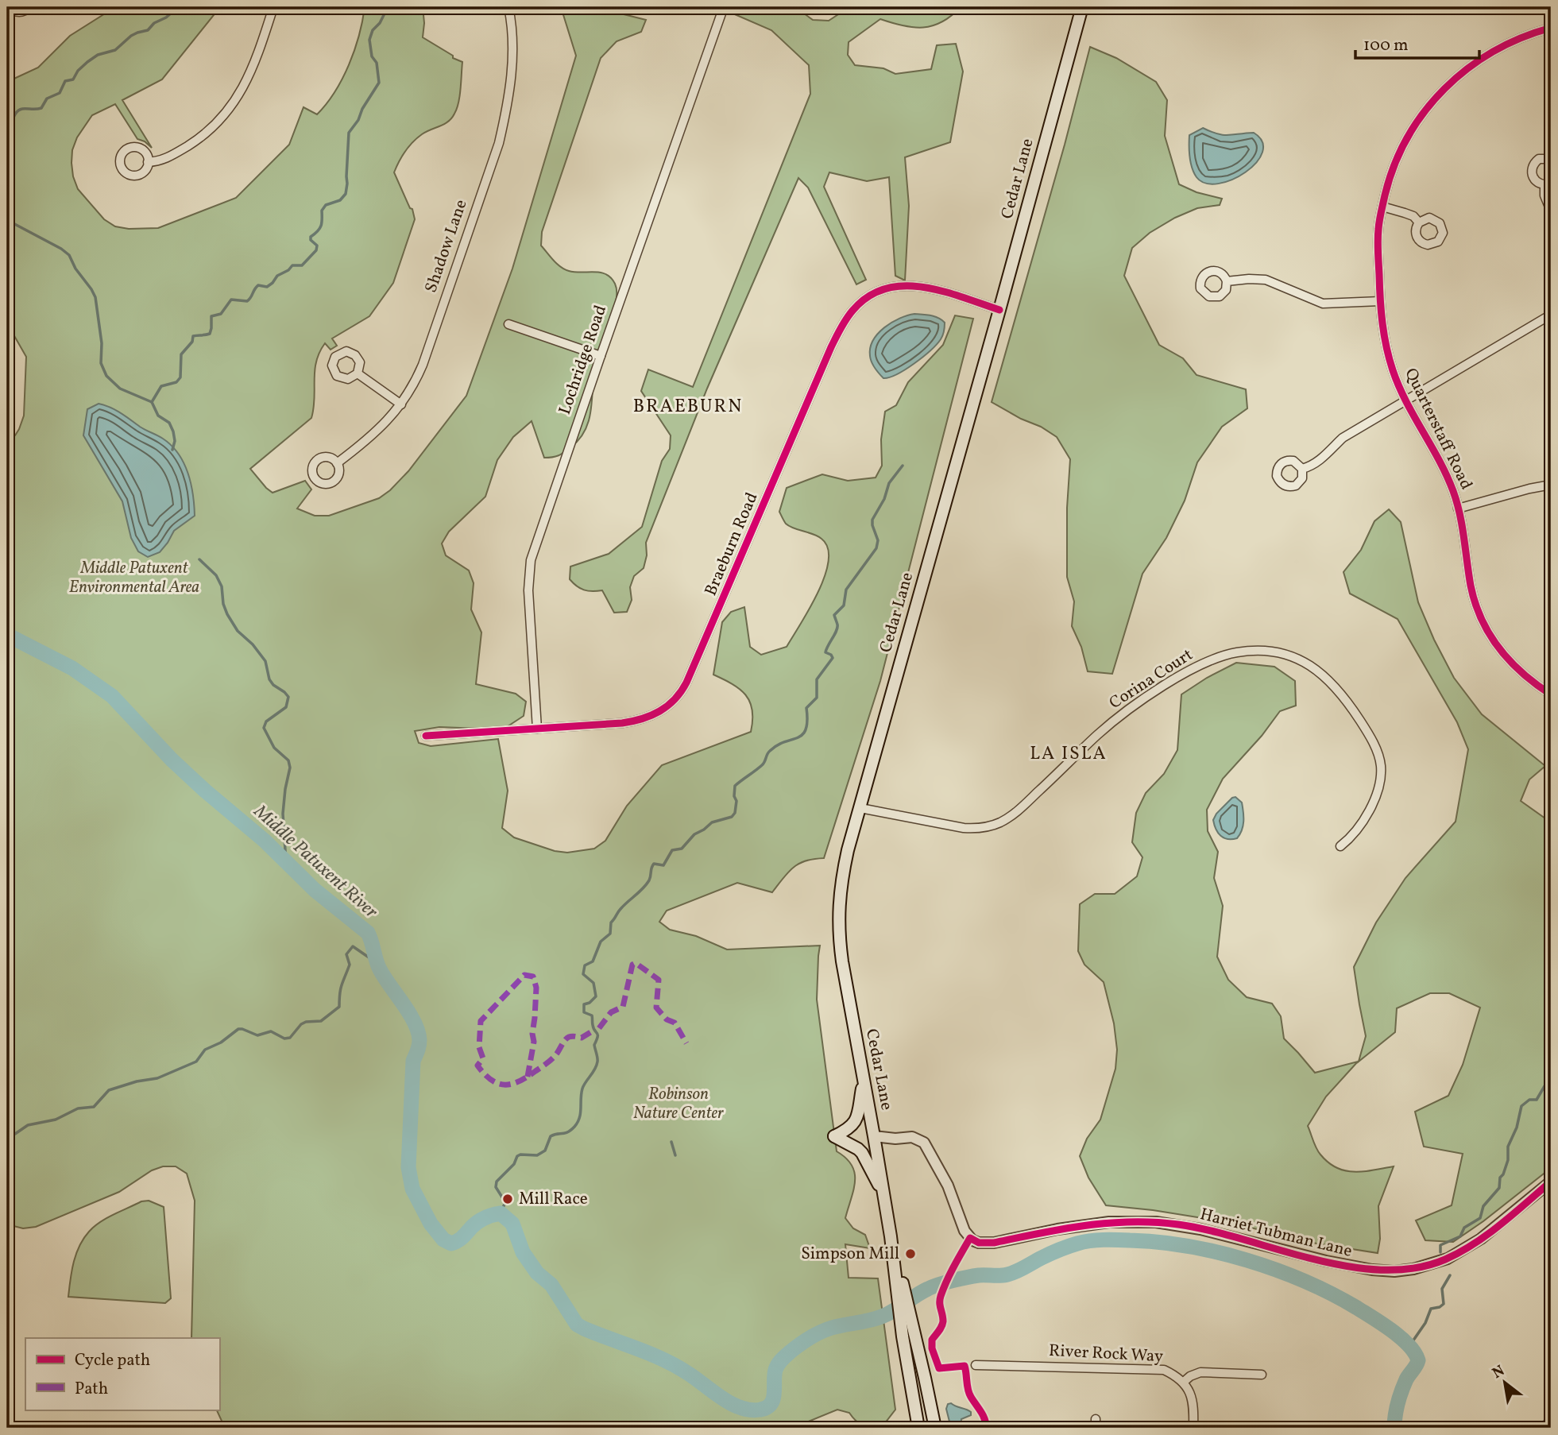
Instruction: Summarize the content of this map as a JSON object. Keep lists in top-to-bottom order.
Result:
{
  "streets": {
    "main road": ["Cedar Lane"],
    "street": [
      "Shadow Lane",
      "Lochridge Road",
      "Quarterstaff Road",
      "Braeburn Road",
      "Corina Court",
      "Harriet Tubman Lane",
      "River Rock Way"
    ]
  },
  "crossings": [
    ["Cedar Lane", "Braeburn Road"],
    ["Cedar Lane", "Corina Court"],
    ["Cedar Lane", "Harriet Tubman Lane"],
    ["Lochridge Road", "Braeburn Road"]
  ],
  "districts": ["BRAEBURN", "LA ISLA"],
  "water": ["Middle Patuxent River"],
  "parks": ["Middle Patuxent Environmental Area", "Robinson Nature Center"],
  "places": ["Mill Race", "Simpson Mill"],
  "legend": ["Cycle path", "Path"],
  "scale_bar": "100 m",
  "north": "top left"
}
